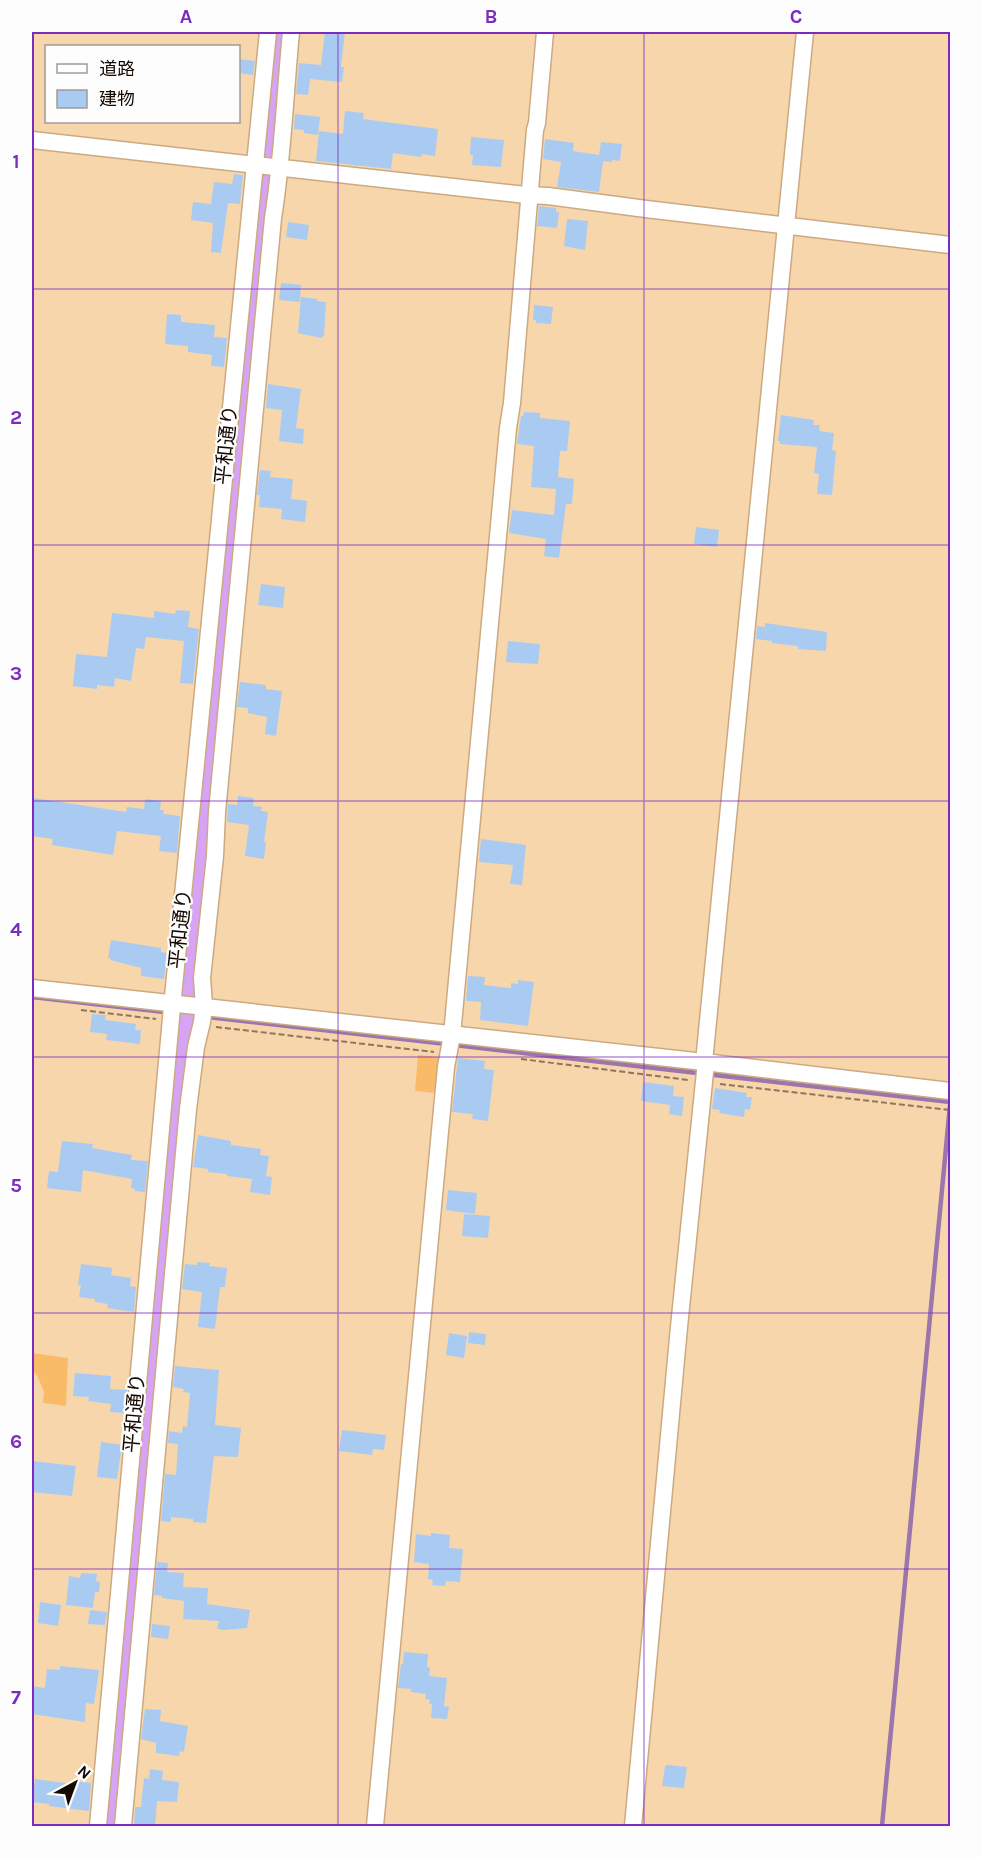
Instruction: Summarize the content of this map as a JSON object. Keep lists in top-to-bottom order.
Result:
{
  "streets": {
    "street": ["平和通り"]
  },
  "legend": ["道路", "建物"],
  "north": "top right",
  "grid": {
    "columns": ["A", "B", "C"],
    "rows": [
      "1",
      "2",
      "3",
      "4",
      "5",
      "6",
      "7"
    ]
  }
}
